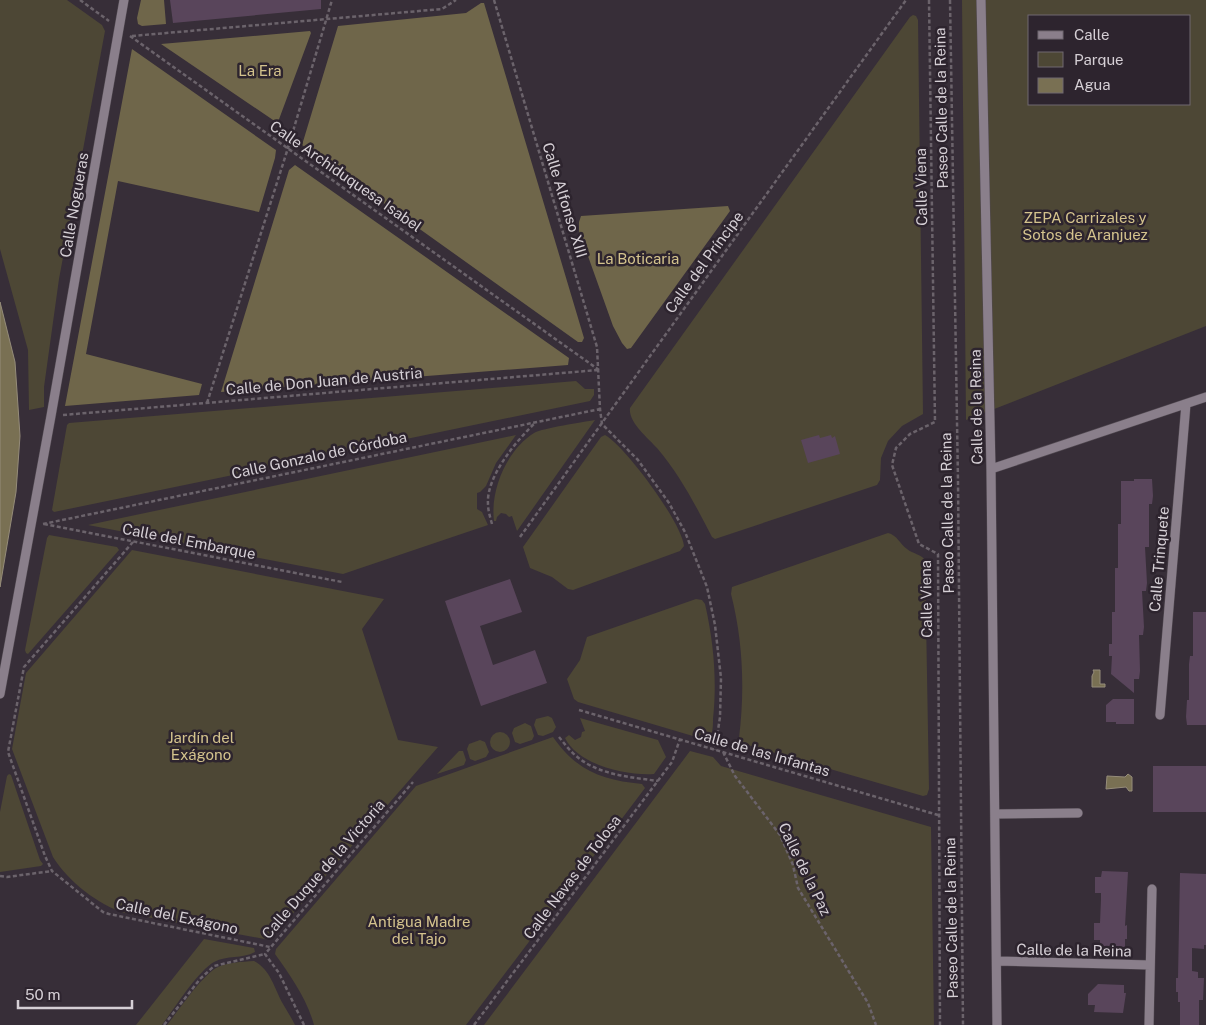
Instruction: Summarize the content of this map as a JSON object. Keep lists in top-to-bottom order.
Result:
{
  "streets": {
    "street": ["Calle Nogueras", "Calle de la Reina", "Calle Trinquete"],
    "path": [
      "Paseo Calle de la Reina",
      "Calle Archiduquesa Isabel",
      "Calle Viena",
      "Calle Alfonso XIII",
      "Calle del Príncipe",
      "Calle de Don Juan de Austria",
      "Calle Gonzalo de Córdoba",
      "Calle del Embarque",
      "Calle de las Infantas",
      "Calle Duque de la Victoria",
      "Calle de la Paz",
      "Calle Navas de Tolosa",
      "Calle del Exágono"
    ]
  },
  "crossings": [
    ["Calle Archiduquesa Isabel", "Calle Alfonso XIII"],
    ["Calle Archiduquesa Isabel", "Calle Nogueras"],
    ["Calle Archiduquesa Isabel", "Calle de Don Juan de Austria"],
    ["Calle Viena", "Calle de las Infantas"],
    ["Calle Alfonso XIII", "Calle del Príncipe"],
    ["Calle Alfonso XIII", "Calle de Don Juan de Austria"],
    ["Calle Alfonso XIII", "Calle Gonzalo de Córdoba"],
    ["Calle Nogueras", "Calle de Don Juan de Austria"],
    ["Calle Nogueras", "Calle del Embarque"],
    ["Calle Gonzalo de Córdoba", "Calle del Embarque"],
    ["Calle del Embarque", "Calle del Exágono"],
    ["Calle de las Infantas", "Calle de la Paz"],
    ["Calle de las Infantas", "Calle Navas de Tolosa"],
    ["Calle Duque de la Victoria", "Calle del Exágono"]
  ],
  "parks": [
    "La Era",
    "ZEPA Carrizales y Sotos de Aranjuez",
    "La Boticaria",
    "Jardín del Exágono",
    "Antigua Madre del Tajo"
  ],
  "legend": ["Calle", "Parque", "Agua"],
  "scale_bar": "50 m"
}
